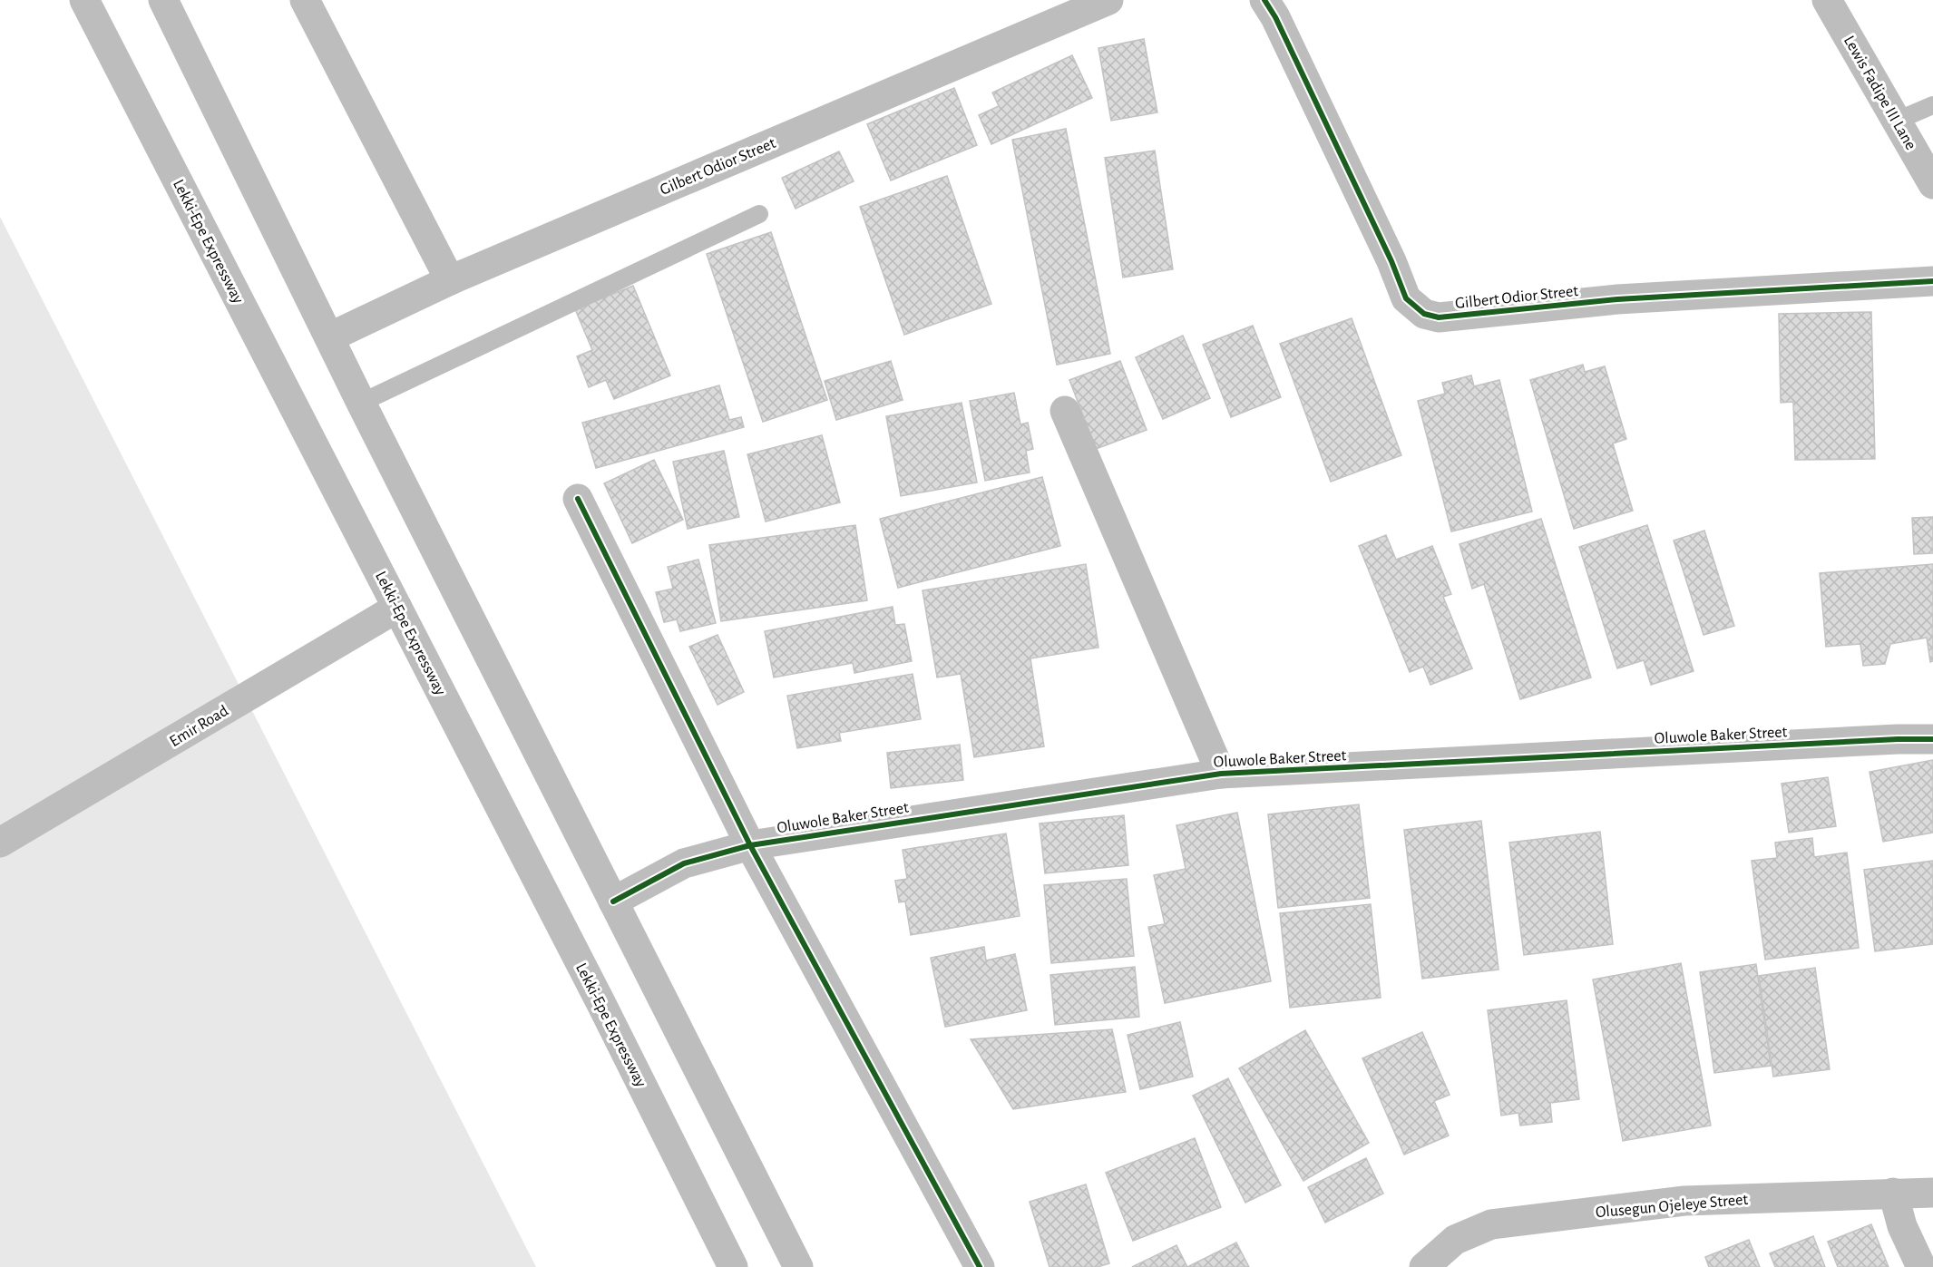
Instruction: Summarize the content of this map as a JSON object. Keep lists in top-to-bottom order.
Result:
{
  "streets": {
    "main road": [
      "Lewis Fadipe III Lane",
      "Gilbert Odior Street",
      "Lekki-Epe Expressway",
      "Emir Road",
      "Oluwole Baker Street",
      "Olusegun Ojeleye Street"
    ]
  },
  "crossings": [
    ["Lekki-Epe Expressway", "Emir Road"]
  ]
}
